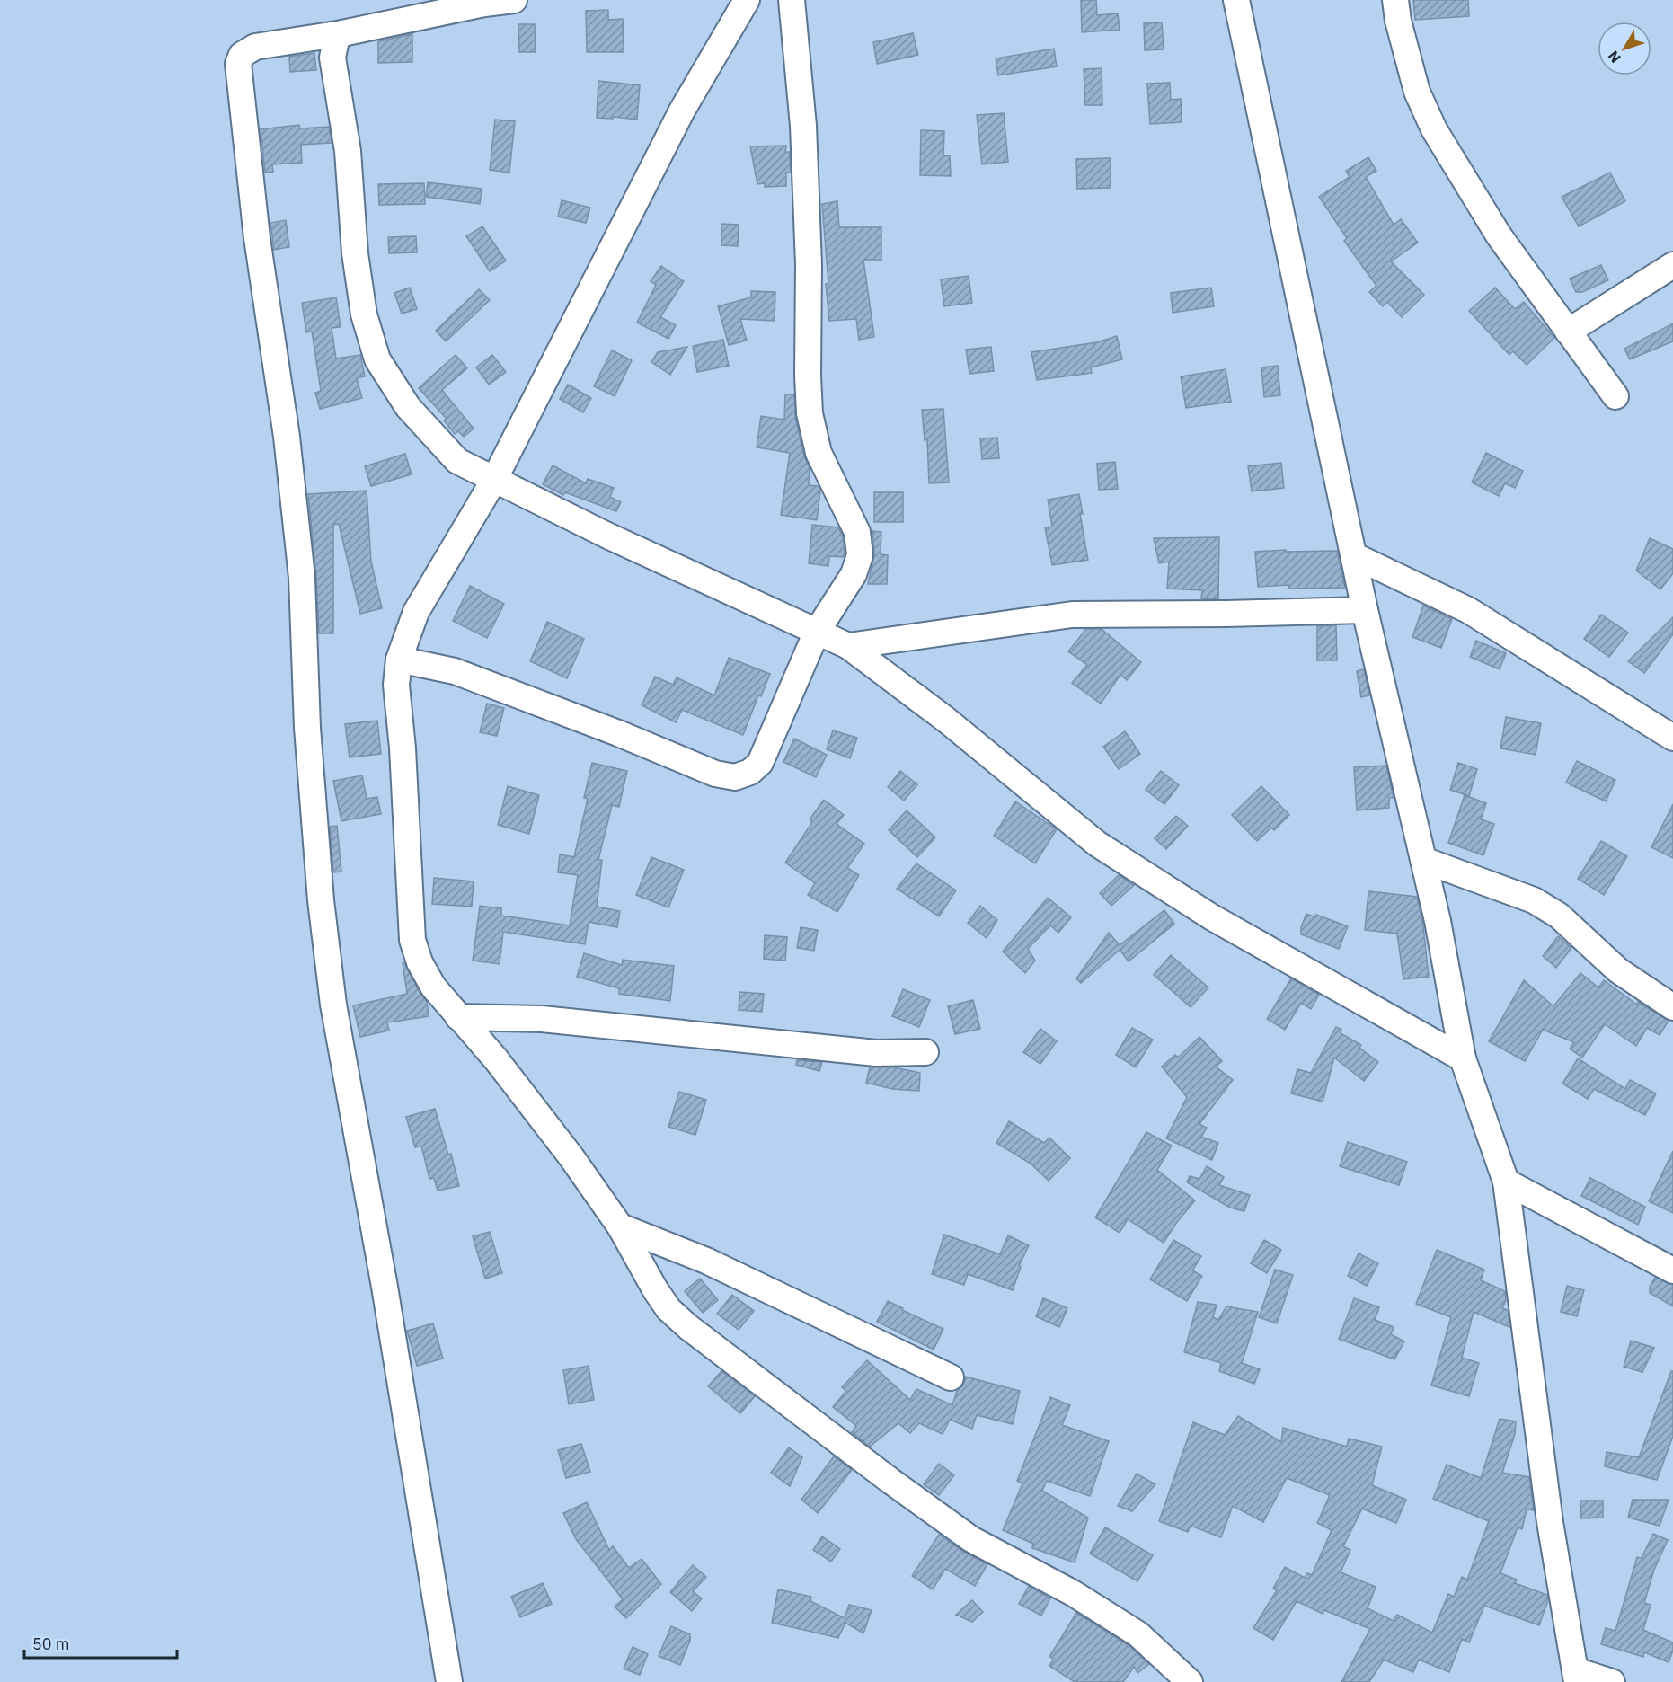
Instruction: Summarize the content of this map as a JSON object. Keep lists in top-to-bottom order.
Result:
{
  "scale_bar": "50 m",
  "north": "bottom left"
}
